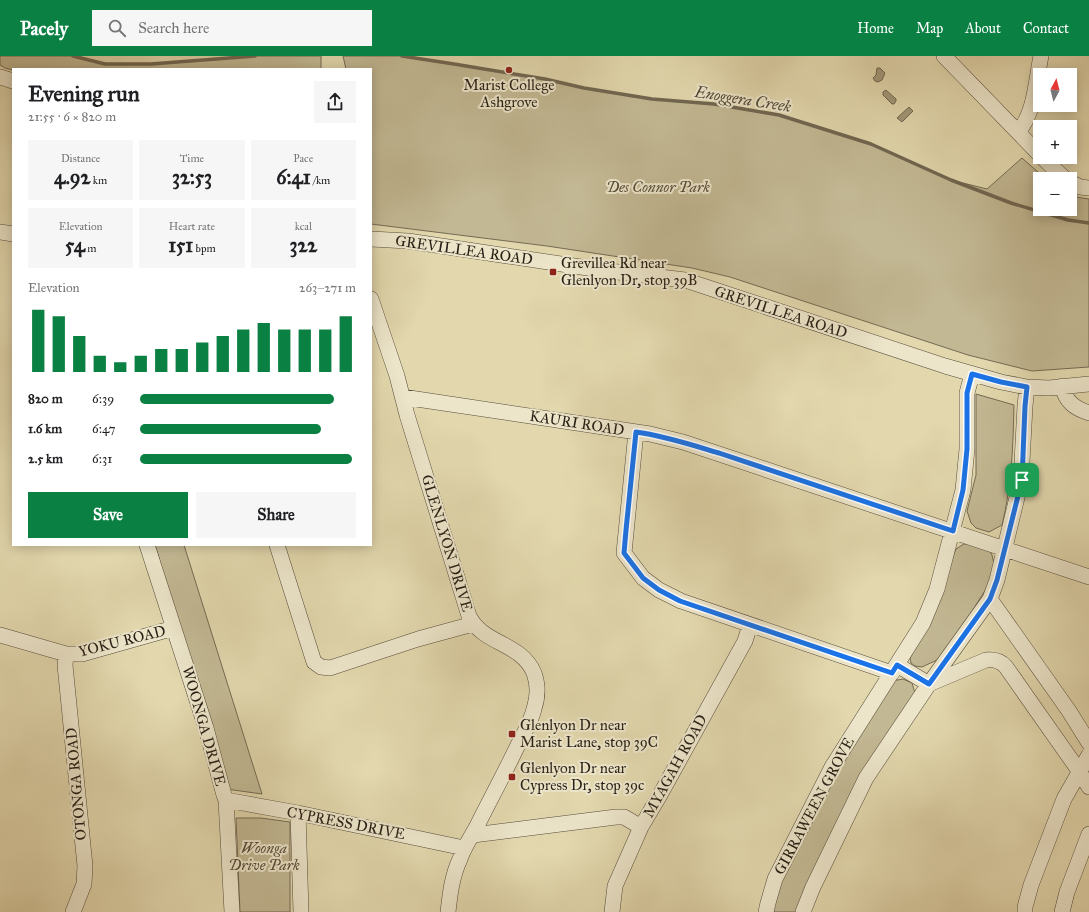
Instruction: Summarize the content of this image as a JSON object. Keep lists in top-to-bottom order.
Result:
{
  "streets": {
    "street": [
      "GREVILLEA ROAD",
      "KAURI ROAD",
      "GLENLYON DRIVE",
      "YOKU ROAD",
      "WOONGA DRIVE",
      "MYAGAH ROAD",
      "OTONGA ROAD",
      "GIRRAWEEN GROVE",
      "CYPRESS DRIVE"
    ]
  },
  "crossings": [
    ["GREVILLEA ROAD", "GIRRAWEEN GROVE"],
    ["KAURI ROAD", "GLENLYON DRIVE"],
    ["KAURI ROAD", "GIRRAWEEN GROVE"],
    ["GLENLYON DRIVE", "CYPRESS DRIVE"],
    ["YOKU ROAD", "WOONGA DRIVE"],
    ["YOKU ROAD", "OTONGA ROAD"],
    ["WOONGA DRIVE", "CYPRESS DRIVE"]
  ],
  "water": ["Enoggera Creek"],
  "parks": ["Des Connor Park", "Woonga Drive Park"],
  "places": {
    "other": ["Marist College Ashgrove"],
    "transit": ["Grevillea Rd near Glenlyon Dr, stop 39B", "Glenlyon Dr near Marist Lane, stop 39C", "Glenlyon Dr near Cypress Dr, stop 39c"]
  },
  "north": "top",
  "page": {
    "header": "Pacely",
    "search": "Search here",
    "nav": [
      "Home",
      "Map",
      "About",
      "Contact"
    ],
    "map_buttons": ["+", "−"],
    "heading": ["Evening run", "21:55 · 6 × 820 m"],
    "stats": [
      ["Distance", "4.92 km"],
      ["Time", "32:53"],
      ["Pace", "6:41 /km"],
      ["Elevation", "54 m"],
      ["Heart rate", "151 bpm"],
      ["kcal", "322"]
    ],
    "chart": ["Elevation", "263–271 m"],
    "list": [
      {
        "name": "820 m",
        "note": "6:39"
      },
      {
        "name": "1.6 km",
        "note": "6:47"
      },
      {
        "name": "2.5 km",
        "note": "6:31"
      }
    ],
    "buttons": ["Save", "Share"]
  }
}
